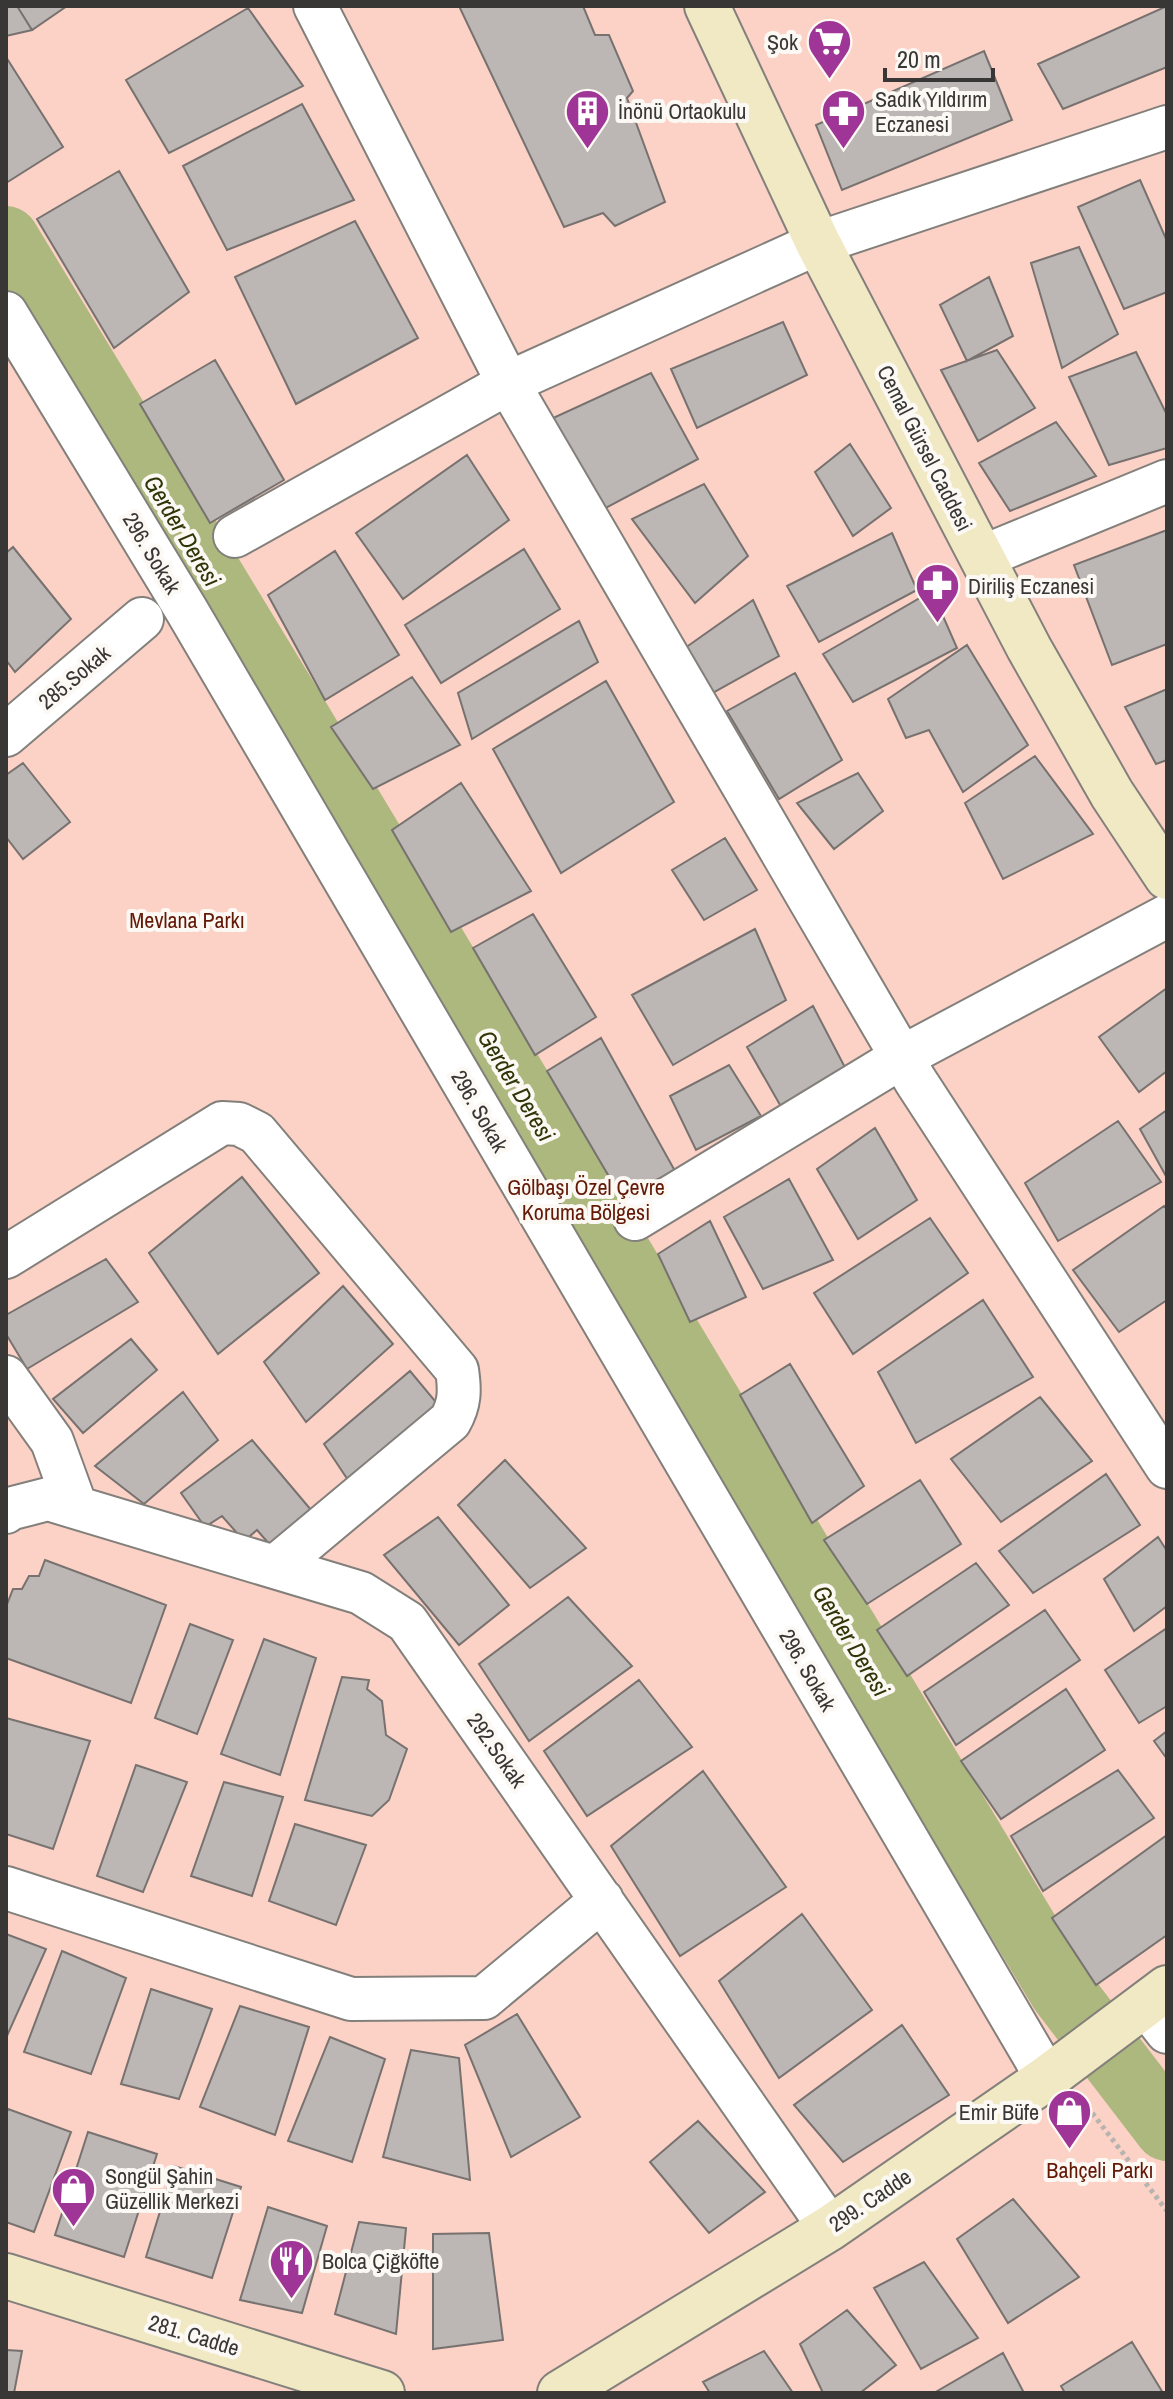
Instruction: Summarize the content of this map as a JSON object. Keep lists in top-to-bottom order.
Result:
{
  "streets": {
    "street": [
      "Cemal Gürsel Caddesi",
      "296. Sokak",
      "285.Sokak",
      "292.Sokak",
      "299. Cadde",
      "281. Cadde"
    ]
  },
  "crossings": [
    ["296. Sokak", "299. Cadde"],
    ["292.Sokak", "299. Cadde"]
  ],
  "water": ["Gerder Deresi"],
  "parks": ["Mevlana Parkı", "Gölbaşı Özel Çevre Koruma Bölgesi", "Bahçeli Parkı"],
  "places": {
    "supermarket": ["Şok"],
    "building": ["İnönü Ortaokulu"],
    "pharmacy": ["Sadık Yıldırım Eczanesi", "Diriliş Eczanesi"],
    "shop": ["Emir Büfe", "Songül Şahin Güzellik Merkezi"],
    "restaurant": ["Bolca Çiğköfte"]
  },
  "scale_bar": "20 m"
}
